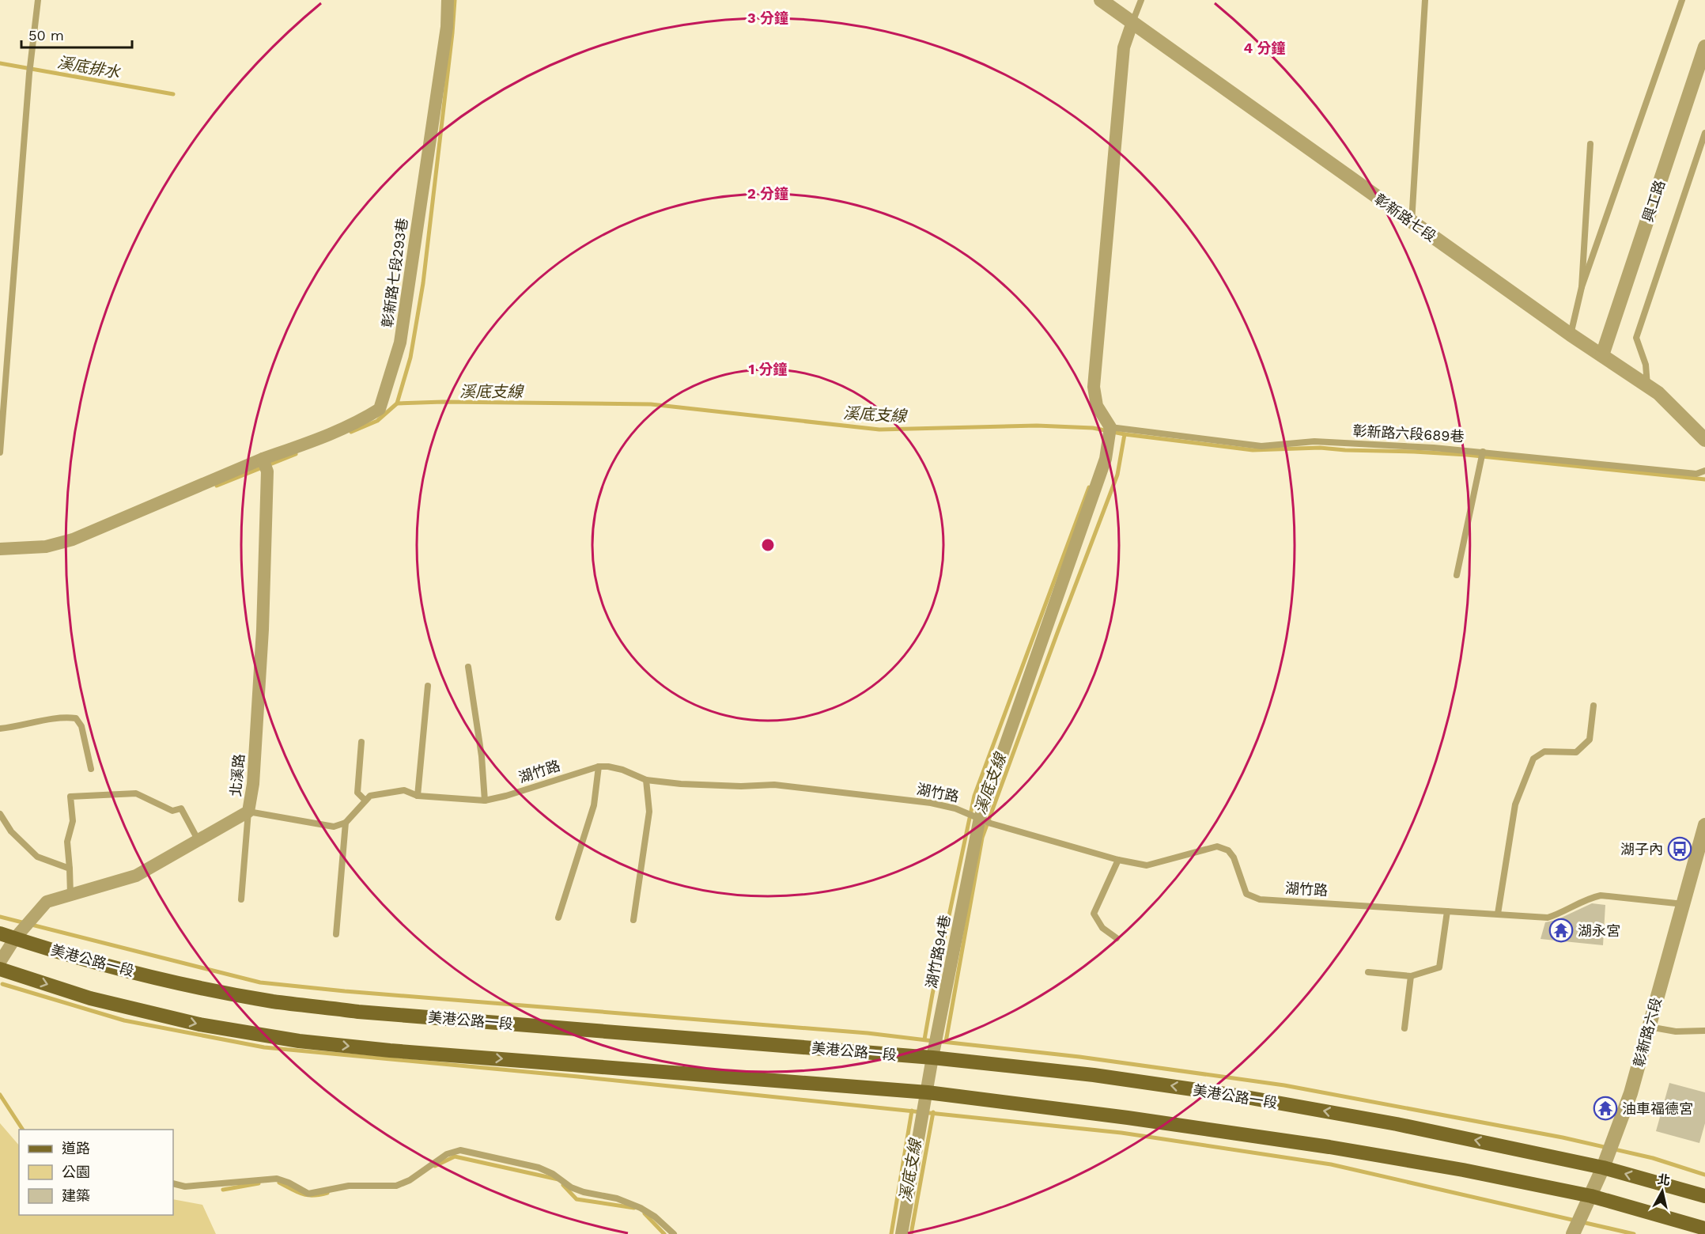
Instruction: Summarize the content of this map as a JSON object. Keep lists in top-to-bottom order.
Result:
{
  "streets": {
    "main road": ["美港公路一段"],
    "street": [
      "興工路",
      "彰新路七段",
      "彰新路七段293巷",
      "北溪路",
      "湖竹路94巷",
      "彰新路六段"
    ],
    "lane": ["彰新路六段689巷", "湖竹路"]
  },
  "crossings": [
    ["興工路", "彰新路七段"],
    ["彰新路七段293巷", "北溪路"],
    ["彰新路六段689巷", "湖竹路94巷"],
    ["湖竹路", "湖竹路94巷"],
    ["湖竹路", "彰新路六段"],
    ["北溪路", "美港公路一段"],
    ["湖竹路94巷", "美港公路一段"],
    ["美港公路一段", "彰新路六段"]
  ],
  "water": ["溪底排水", "溪底支線"],
  "places": {
    "bus stop": ["湖子內"],
    "temple": ["湖永宮", "油車福德宮"]
  },
  "legend": ["道路", "公園", "建築"],
  "scale_bar": "50 m",
  "north": "top",
  "rings": [
    "3 分鐘",
    "4 分鐘",
    "2 分鐘",
    "1 分鐘"
  ]
}
